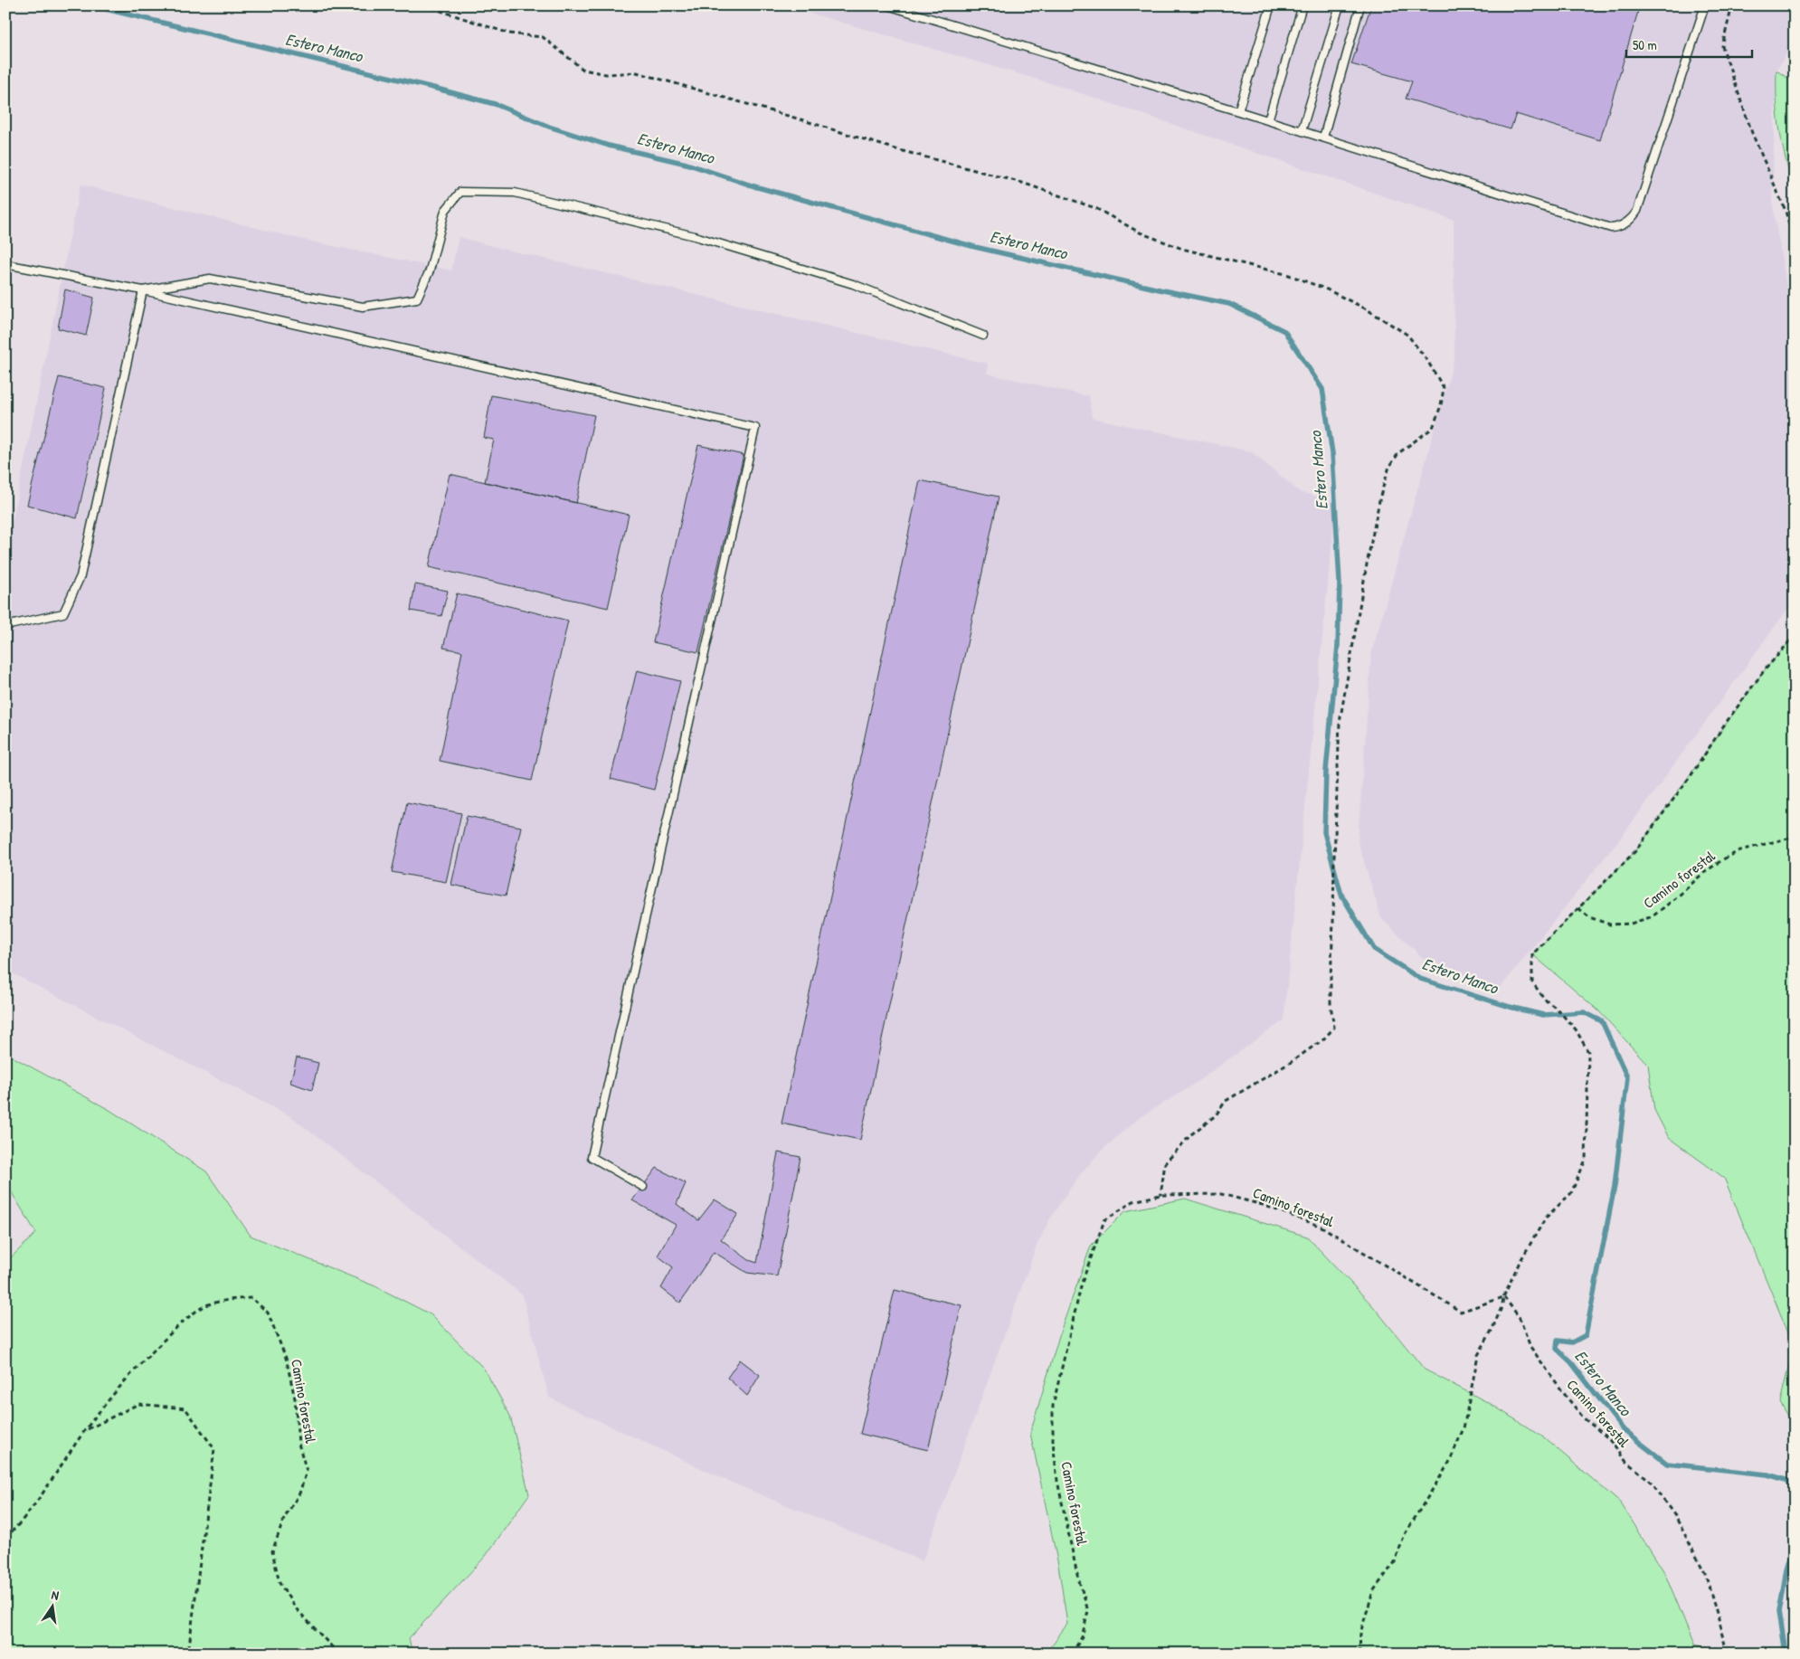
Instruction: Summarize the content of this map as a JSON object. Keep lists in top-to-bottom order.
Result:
{
  "streets": {
    "path": ["Camino forestal"]
  },
  "water": ["Estero Manco"],
  "scale_bar": "50 m",
  "north": "top"
}
